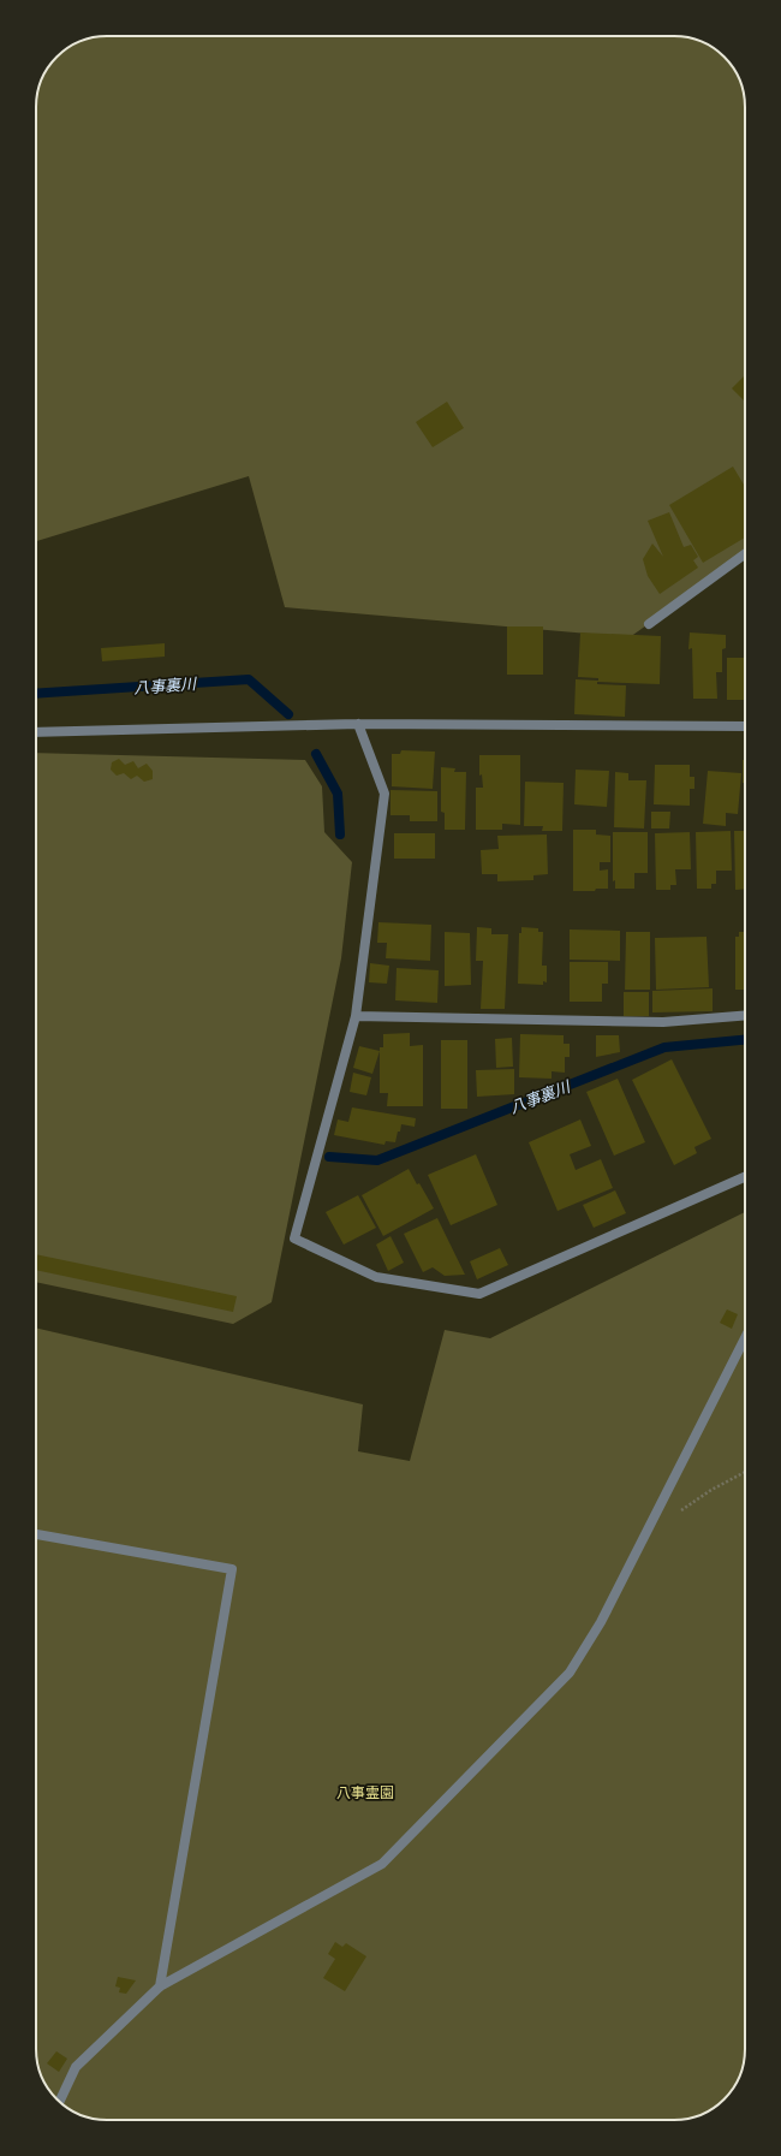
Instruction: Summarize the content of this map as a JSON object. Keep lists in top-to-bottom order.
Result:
{
  "water": ["八事裏川"],
  "parks": ["八事霊園"]
}
